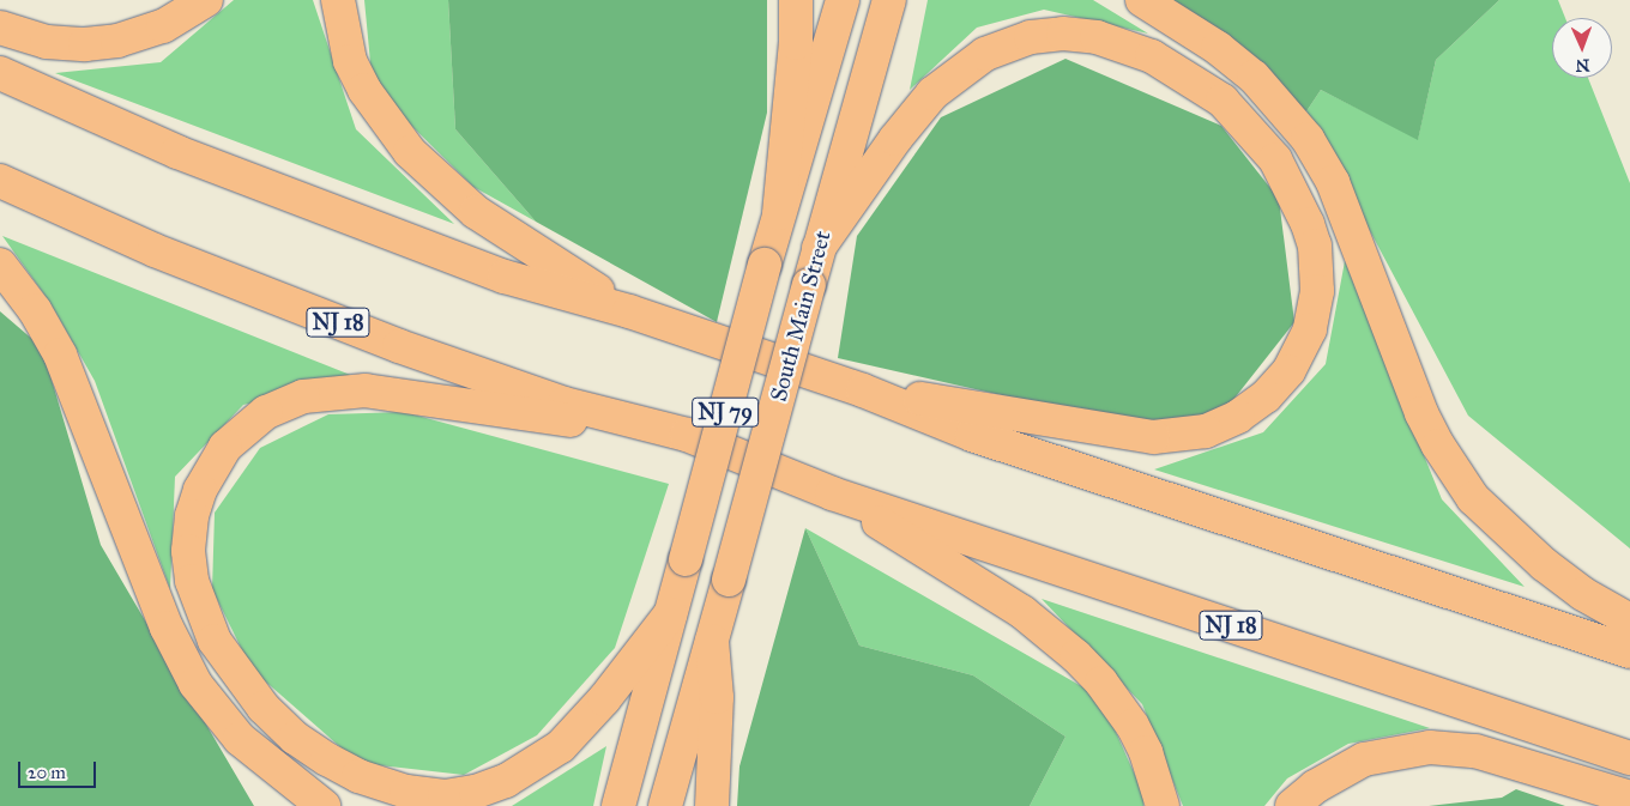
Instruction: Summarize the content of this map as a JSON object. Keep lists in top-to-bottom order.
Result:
{
  "streets": {
    "main road": ["South Main Street", "NJ 18", "NJ 79"]
  },
  "scale_bar": "20 m",
  "north": "bottom"
}
